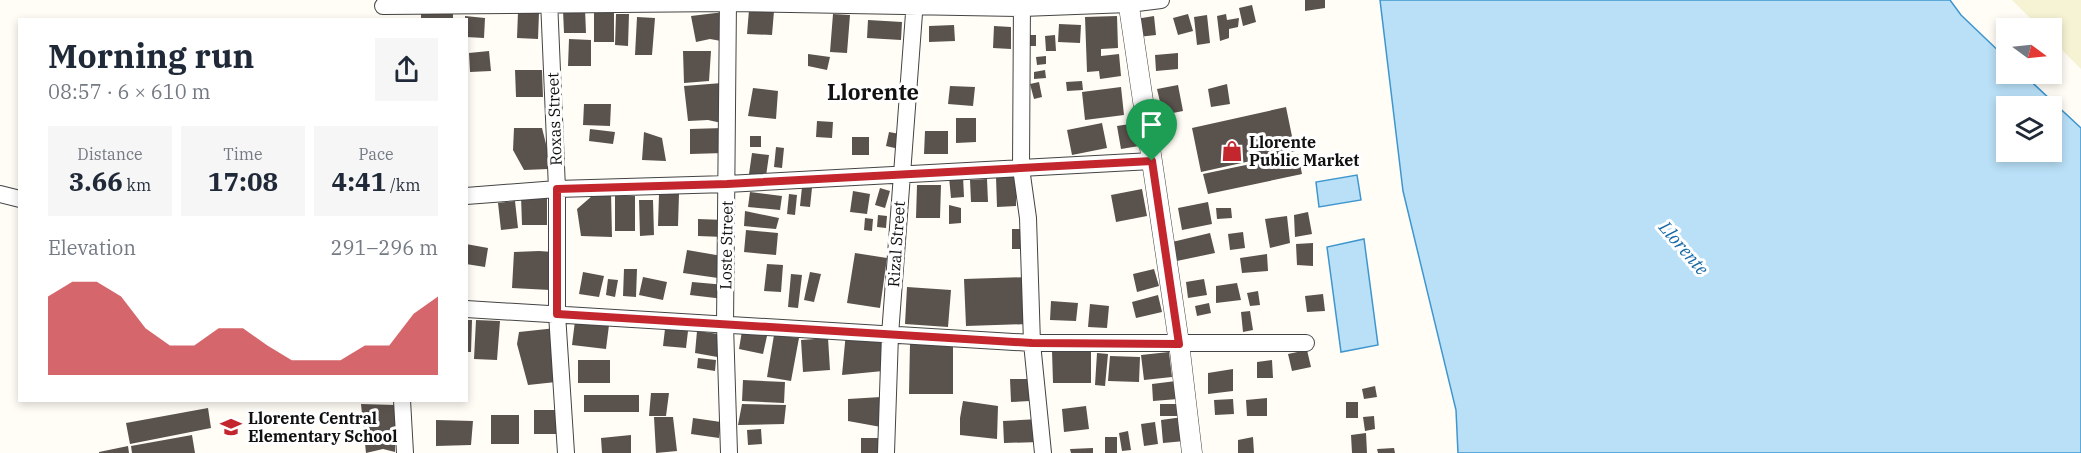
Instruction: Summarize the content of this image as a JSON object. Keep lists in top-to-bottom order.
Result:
{
  "streets": {
    "street": ["Roxas Street", "Rizal Street", "Loste Street"]
  },
  "districts": ["Llorente"],
  "water": ["Llorente"],
  "places": {
    "shop": ["Llorente Public Market"],
    "school or university": ["Llorente Central Elementary School"]
  },
  "north": "right",
  "page": {
    "heading": ["Morning run", "08:57 · 6 × 610 m"],
    "stats": [
      ["Distance", "3.66 km"],
      ["Time", "17:08"],
      ["Pace", "4:41 /km"]
    ],
    "chart": ["Elevation", "291–296 m"]
  }
}
